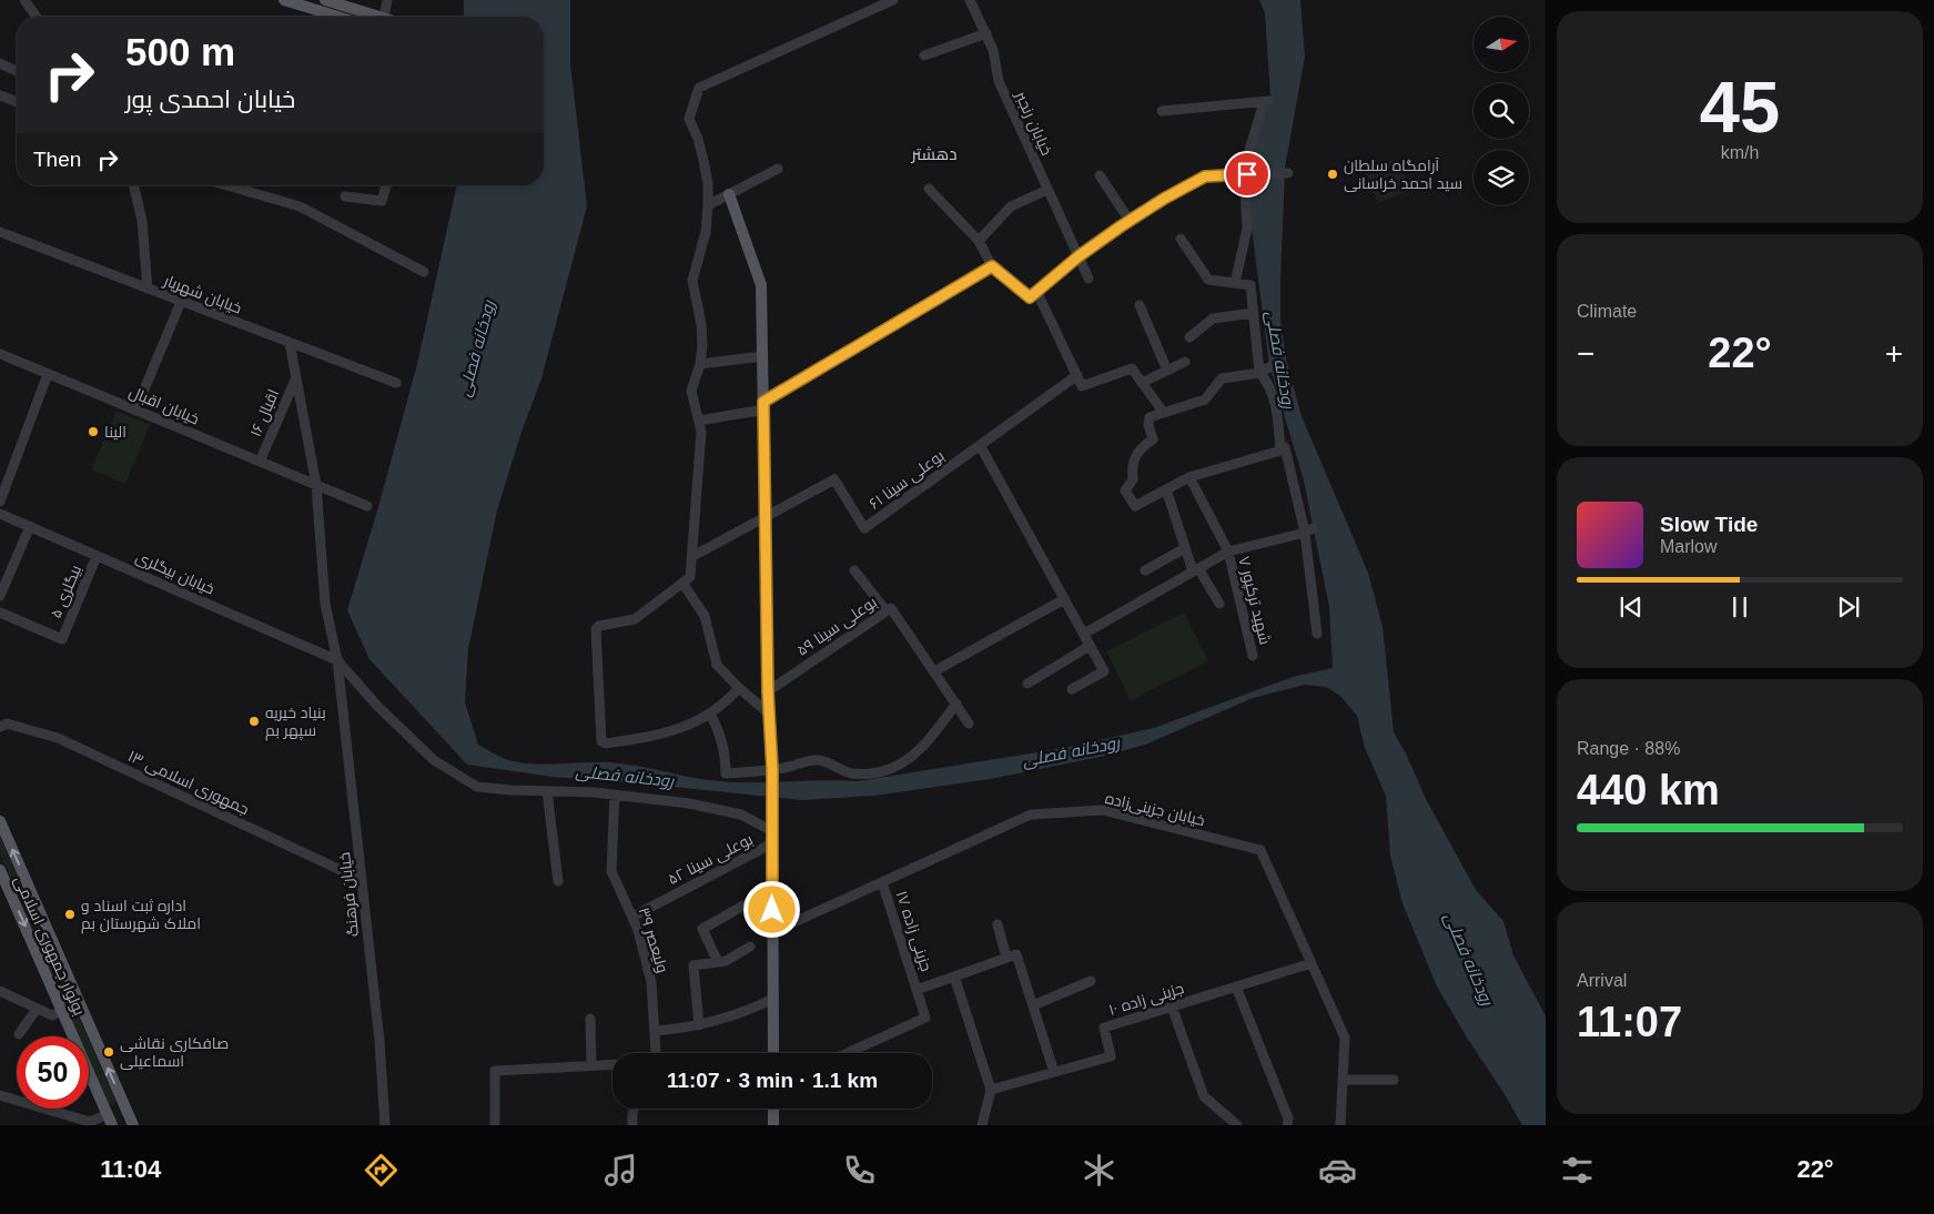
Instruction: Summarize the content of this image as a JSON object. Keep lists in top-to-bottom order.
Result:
{
  "streets": {
    "main road": ["بولوار جمهوری اسلامی"],
    "street": [
      "خیابان رنجبر",
      "خیابان شهریار",
      "خیابان اقبال",
      "اقبال ۱۶",
      "بوعلی سینا ۶۱",
      "خیابان بیگلری",
      "بیگلری ۵",
      "شهید ترکپور ۷",
      "بوعلی سینا ۵۹",
      "جمهوری اسلامی ۱۳",
      "خیابان جزینی‌زاده",
      "بوعلی سینا ۵۲",
      "خیابان فرهنگ",
      "جزینی زاده ۱۷",
      "ولیعصر ۳۹",
      "جزینی زاده ۱۰"
    ]
  },
  "crossings": [
    ["خیابان شهریار", "خیابان فرهنگ"],
    ["خیابان اقبال", "اقبال ۱۶"],
    ["خیابان اقبال", "خیابان فرهنگ"],
    ["اقبال ۱۶", "خیابان فرهنگ"],
    ["خیابان بیگلری", "بیگلری ۵"],
    ["خیابان بیگلری", "خیابان فرهنگ"],
    ["جمهوری اسلامی ۱۳", "خیابان فرهنگ"],
    ["خیابان جزینی‌زاده", "جزینی زاده ۱۷"],
    ["خیابان جزینی‌زاده", "جزینی زاده ۱۰"],
    ["بوعلی سینا ۵۲", "ولیعصر ۳۹"]
  ],
  "districts": ["دهشتر"],
  "water": ["رودخانه فصلی"],
  "places": [
    "آرامگاه سلطان سید احمد خراسانی",
    "الینا",
    "بنیاد خیریه سپهر بم",
    "اداره ثبت اسناد و املاک شهرستان بم",
    "صافکاری نقاشی اسماعیلی"
  ],
  "north": "right",
  "page": {
    "tile": [
      ["45", "km/h"],
      "Climate",
      ["Range · 88%", "440 km"],
      ["Arrival", "11:07"]
    ],
    "turn": ["500 m", "خیابان احمدی پور"],
    "then": "Then",
    "heat": ["−", "22°", "+"],
    "song": ["Slow Tide", "Marlow"],
    "limit": "50",
    "trip": "11:07 · 3 min · 1.1 km",
    "tabs": ["11:04", "22°"]
  }
}
